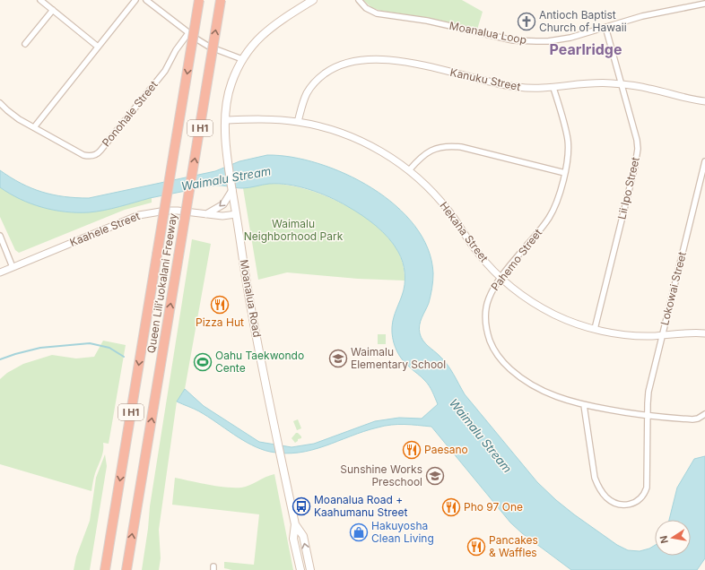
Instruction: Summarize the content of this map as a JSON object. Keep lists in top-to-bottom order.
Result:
{
  "streets": {
    "highway": ["I H1", "Queen Liliʻuokalani Freeway"],
    "main road": ["Moanalua Road"],
    "street": [
      "Moanalua Loop",
      "Kanuku Street",
      "Ponohale Street",
      "Lii Ipo Street",
      "Kaahele Street",
      "Hekaha Street",
      "Pahemo Street",
      "Lokowai Street"
    ]
  },
  "crossings": [
    ["Moanalua Loop", "Lii Ipo Street"],
    ["Kanuku Street", "Lii Ipo Street"],
    ["Kanuku Street", "Hekaha Street"],
    ["Kanuku Street", "Pahemo Street"],
    ["Lii Ipo Street", "Hekaha Street"],
    ["Kaahele Street", "Moanalua Road"],
    ["Hekaha Street", "Pahemo Street"],
    ["Hekaha Street", "Lokowai Street"],
    ["Hekaha Street", "Moanalua Road"],
    ["Pahemo Street", "Lokowai Street"]
  ],
  "districts": ["Pearlridge"],
  "water": ["Waimalu Stream"],
  "parks": ["Waimalu Neighborhood Park"],
  "places": {
    "church": ["Antioch Baptist Church of Hawaii"],
    "restaurant": [
      "Pizza Hut",
      "Paesano",
      "Pho 97 One",
      "Pancakes & Waffles"
    ],
    "school or university": ["Waimalu Elementary School", "Sunshine Works Preschool"],
    "sports": ["Oahu Taekwondo Cente"],
    "bus stop": ["Moanalua Road + Kaahumanu Street"],
    "shop": ["Hakuyosha Clean Living"]
  },
  "north": "left"
}
